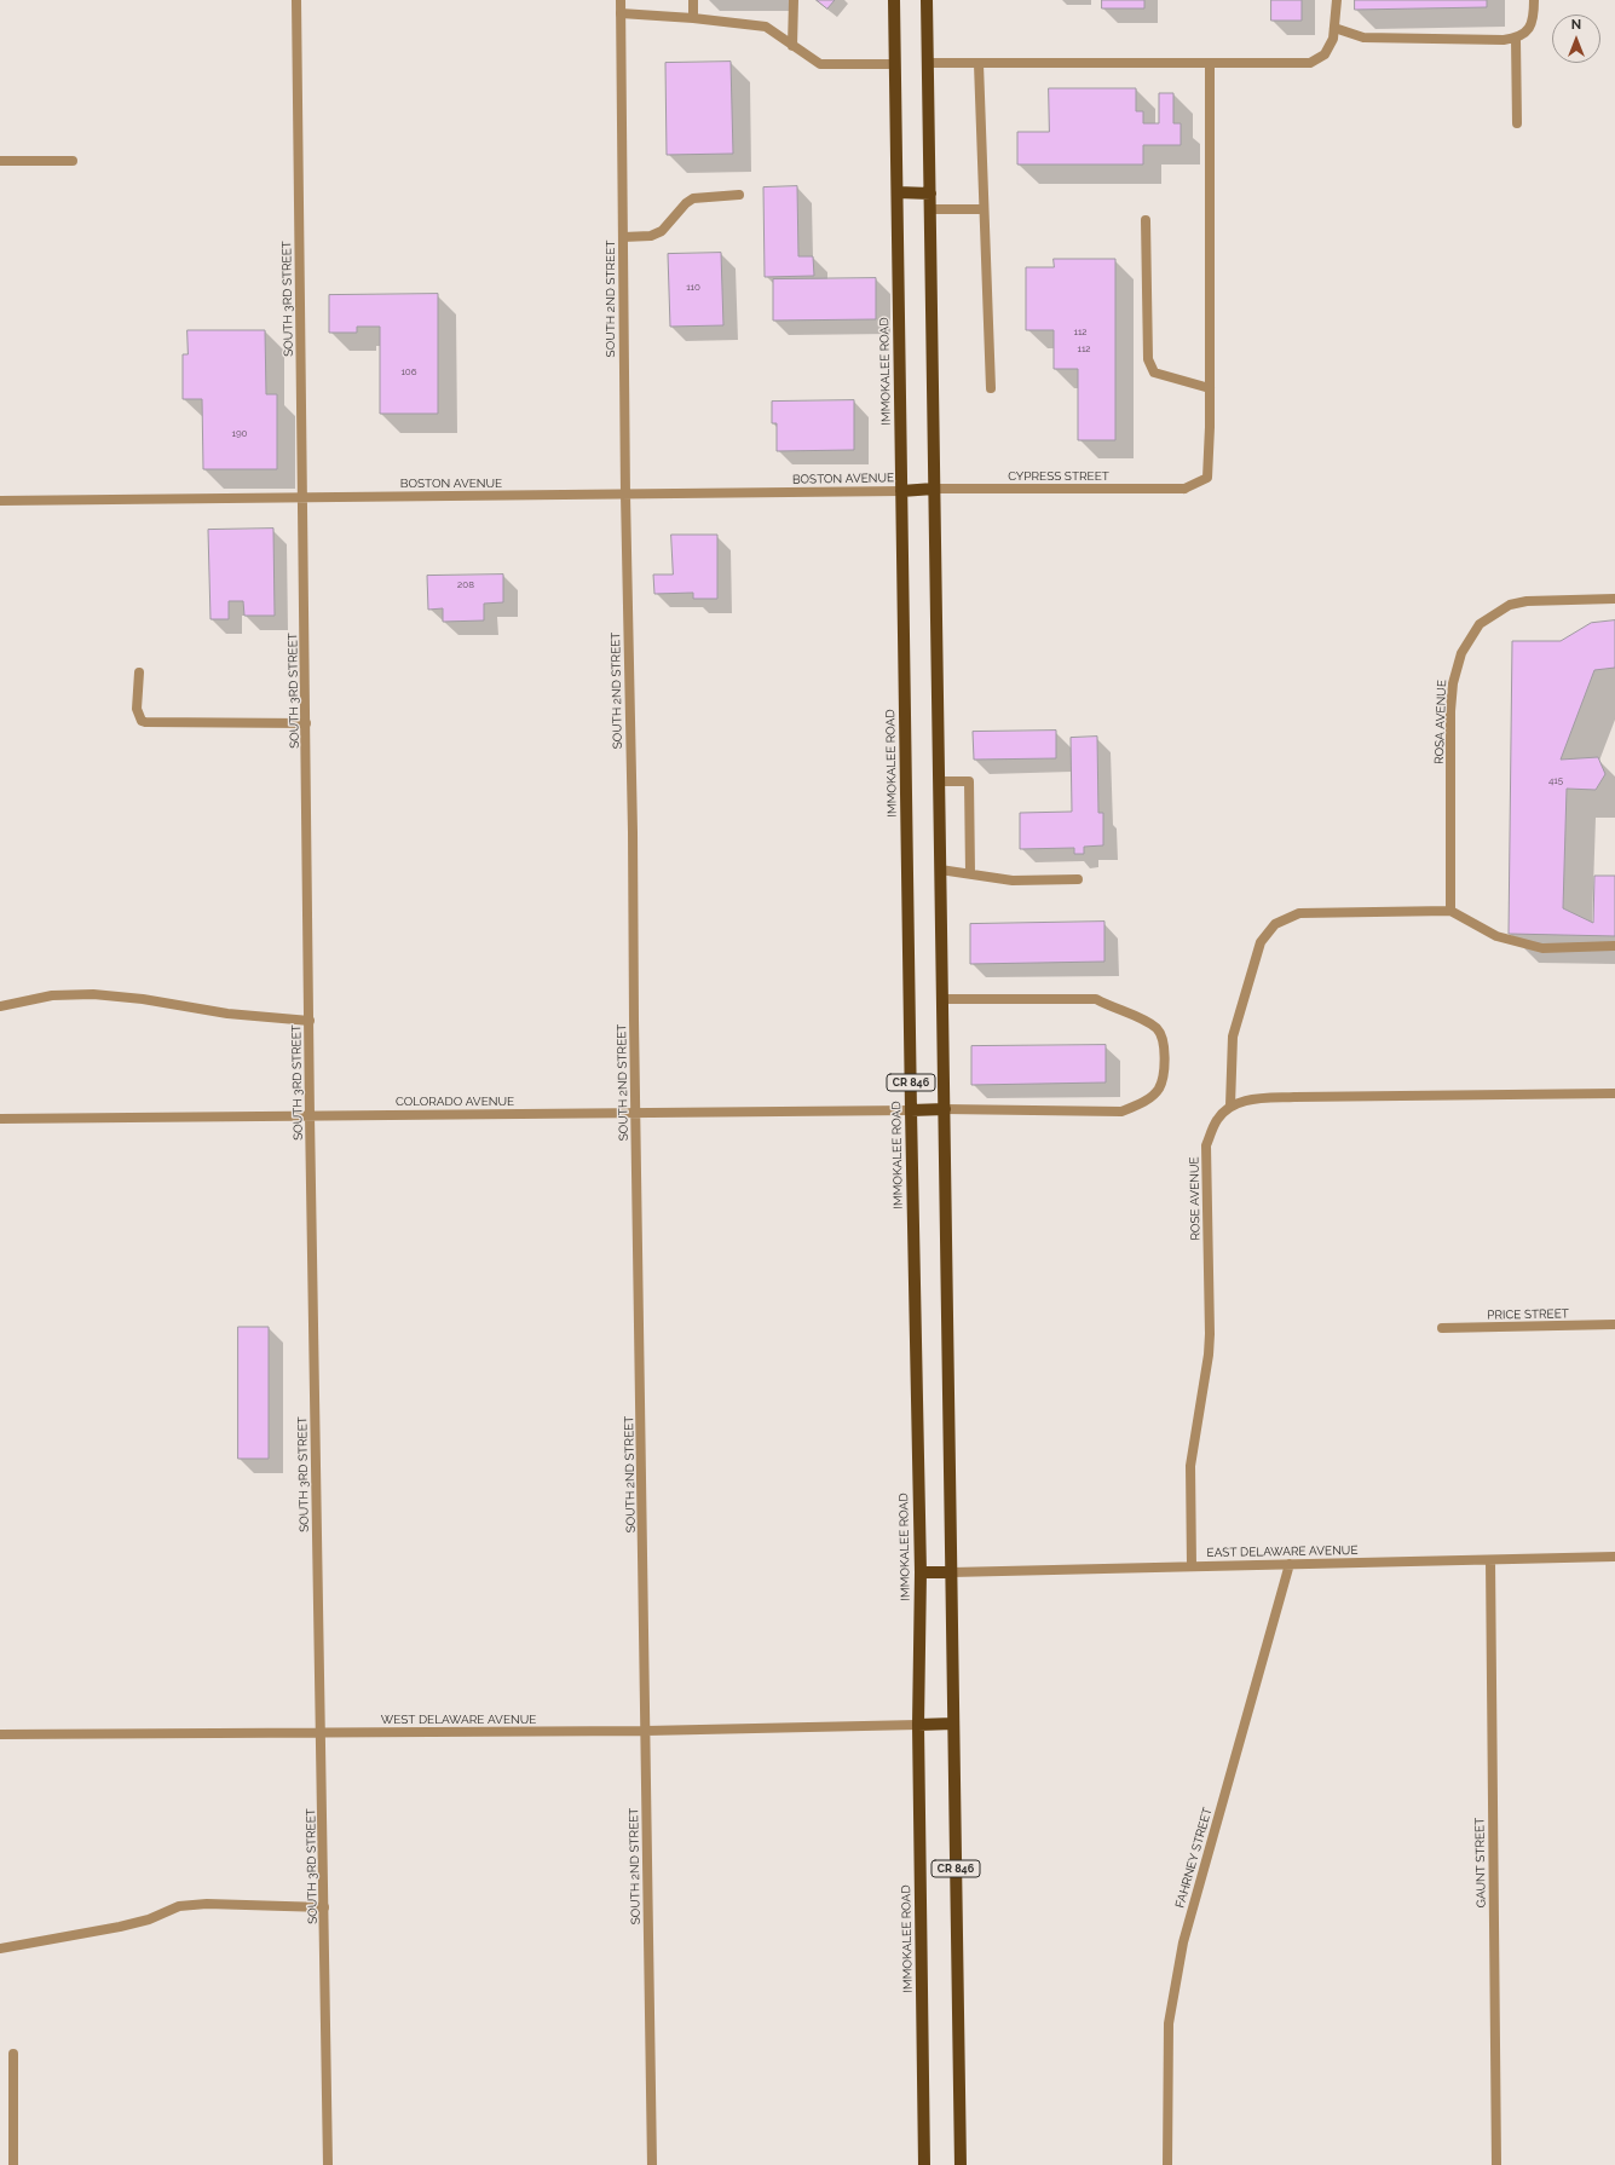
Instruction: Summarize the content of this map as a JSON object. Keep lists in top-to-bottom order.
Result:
{
  "streets": {
    "main road": ["IMMOKALEE ROAD", "CR 846"],
    "street": [
      "SOUTH 3RD STREET",
      "SOUTH 2ND STREET",
      "CYPRESS STREET",
      "BOSTON AVENUE",
      "ROSA AVENUE",
      "COLORADO AVENUE",
      "ROSE AVENUE",
      "PRICE STREET",
      "EAST DELAWARE AVENUE",
      "WEST DELAWARE AVENUE",
      "FAHRNEY STREET",
      "GAUNT STREET"
    ]
  },
  "crossings": [
    ["SOUTH 3RD STREET", "BOSTON AVENUE"],
    ["SOUTH 3RD STREET", "COLORADO AVENUE"],
    ["SOUTH 3RD STREET", "WEST DELAWARE AVENUE"],
    ["SOUTH 2ND STREET", "BOSTON AVENUE"],
    ["SOUTH 2ND STREET", "COLORADO AVENUE"],
    ["SOUTH 2ND STREET", "WEST DELAWARE AVENUE"],
    ["IMMOKALEE ROAD", "BOSTON AVENUE"],
    ["IMMOKALEE ROAD", "COLORADO AVENUE"],
    ["IMMOKALEE ROAD", "WEST DELAWARE AVENUE"],
    ["CYPRESS STREET", "CR 846"],
    ["CR 846", "EAST DELAWARE AVENUE"],
    ["ROSE AVENUE", "EAST DELAWARE AVENUE"],
    ["EAST DELAWARE AVENUE", "FAHRNEY STREET"],
    ["EAST DELAWARE AVENUE", "GAUNT STREET"]
  ],
  "house_numbers": [
    "110",
    "112",
    "112",
    "106",
    "190",
    "208",
    "415"
  ],
  "north": "top"
}
